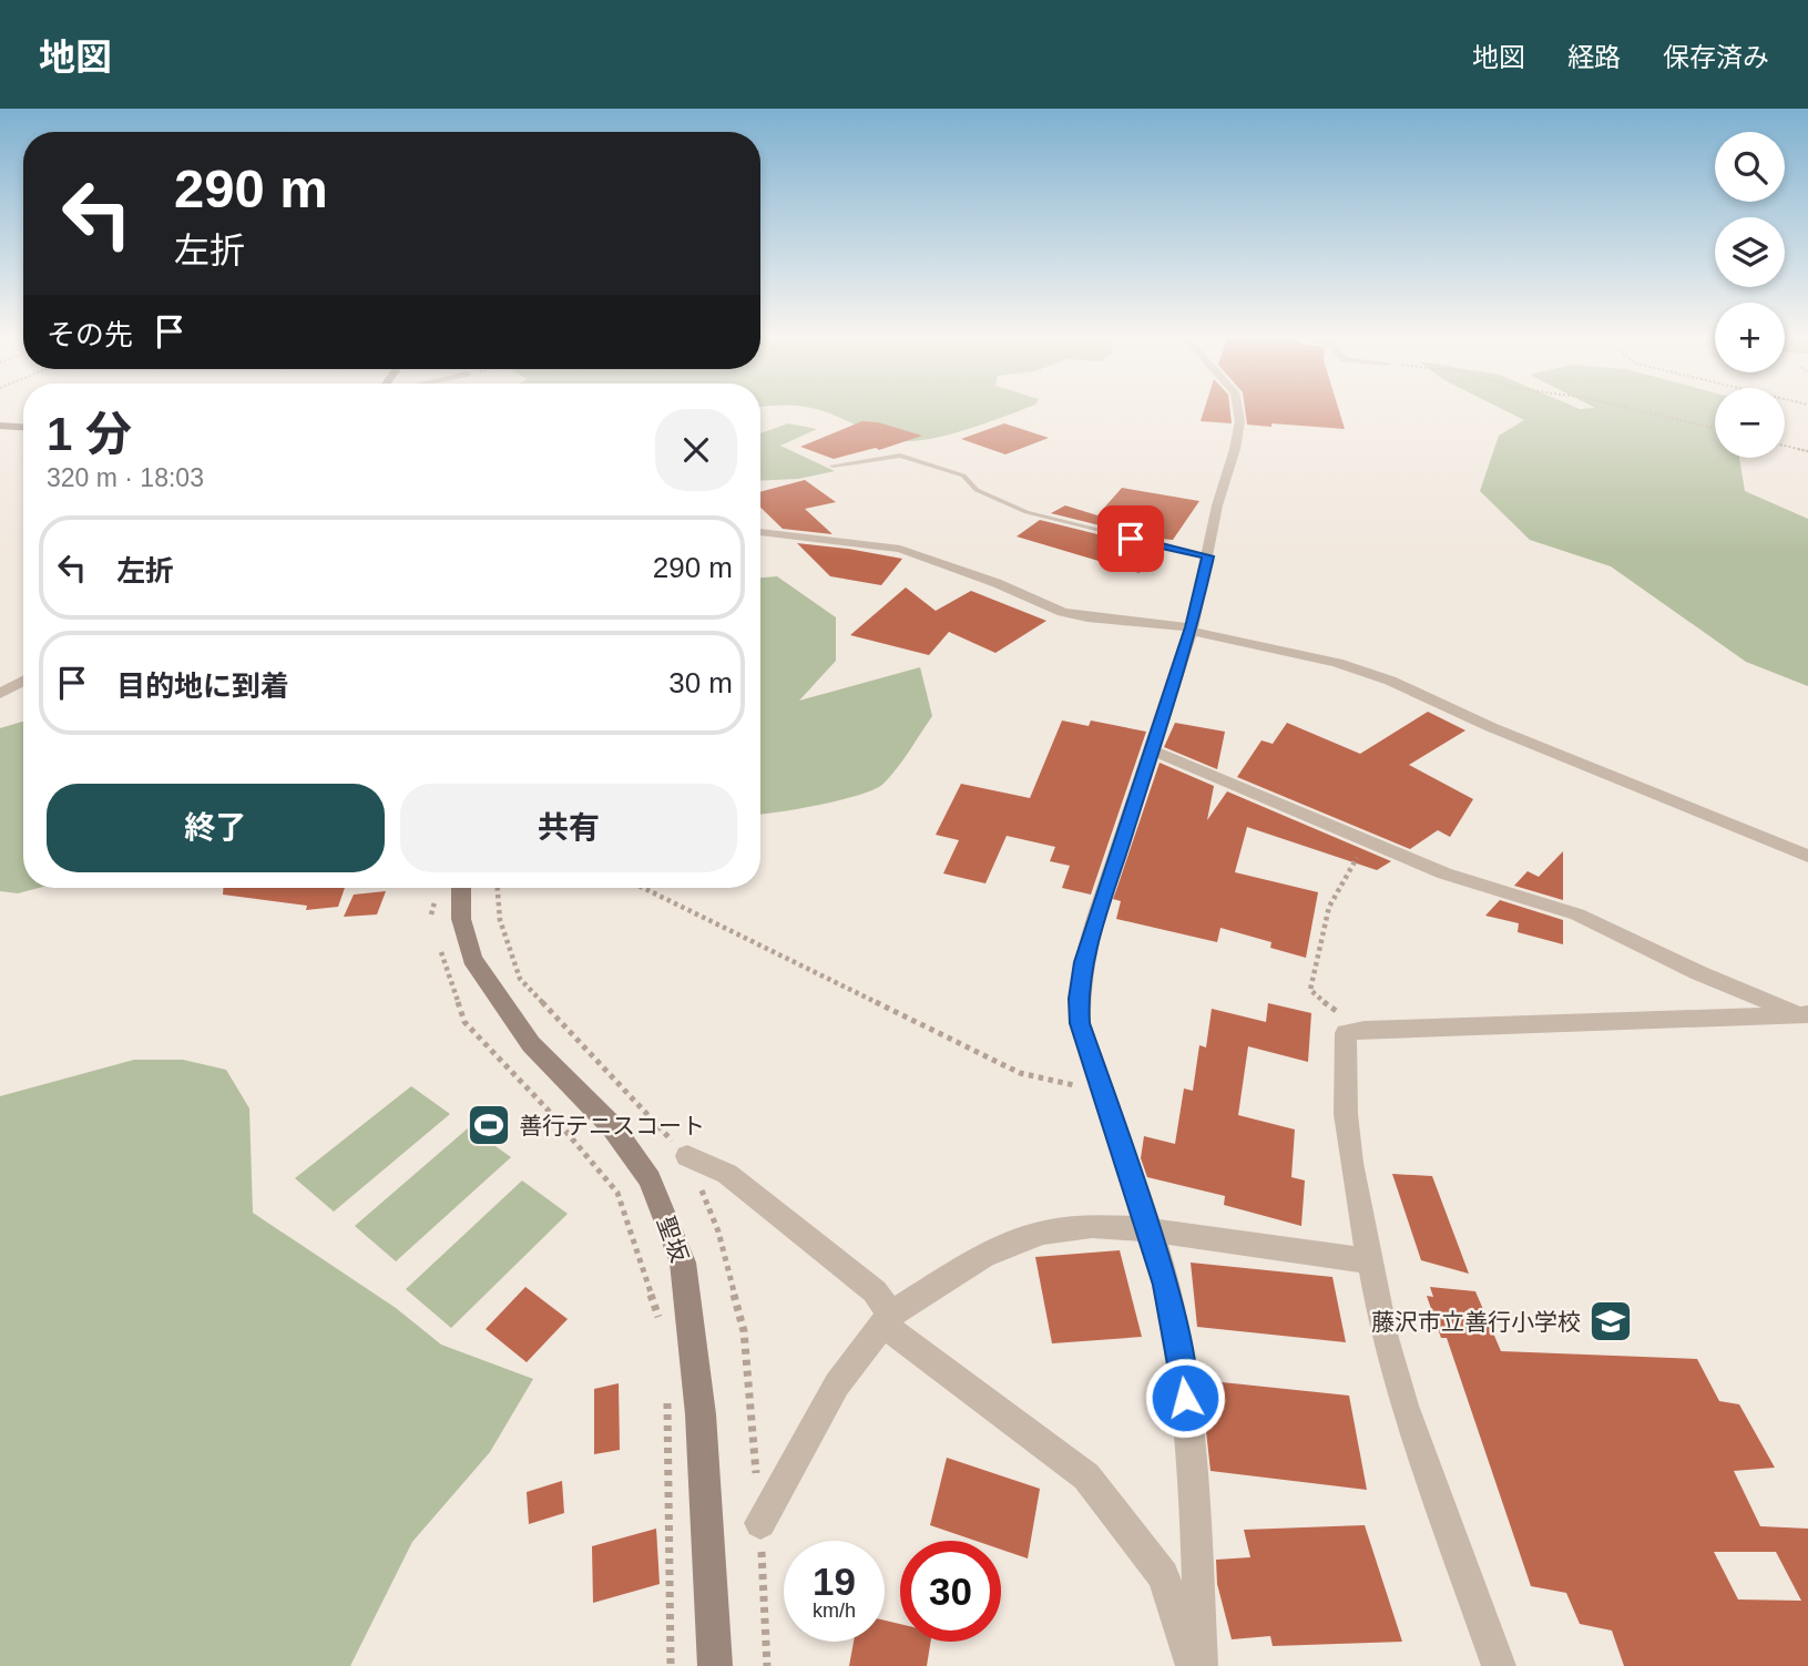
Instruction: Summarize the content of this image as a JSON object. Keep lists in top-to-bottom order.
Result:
{
  "streets": {
    "street": ["聖坂"]
  },
  "places": {
    "sports": ["善行テニスコート"],
    "school or university": ["藤沢市立善行小学校"]
  },
  "page": {
    "header": "地図",
    "nav": ["地図", "経路", "保存済み"],
    "map_buttons": ["+", "−"],
    "turn": ["290 m", "左折"],
    "then": "その先",
    "heading": ["1 分", "320 m · 18:03"],
    "list": [
      {
        "name": "左折",
        "value": "290 m"
      },
      {
        "name": "目的地に到着",
        "value": "30 m"
      }
    ],
    "buttons": ["終了", "共有"],
    "speed": "19 km/h",
    "limit": "30"
  }
}
